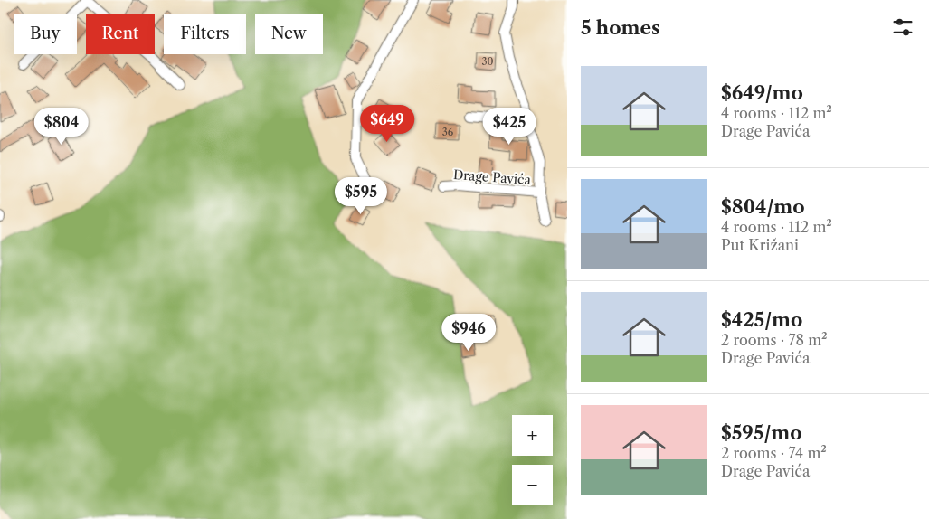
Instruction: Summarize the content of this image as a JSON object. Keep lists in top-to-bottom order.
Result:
{
  "streets": {
    "street": ["Drage Pavića"]
  },
  "house_numbers": ["30", "36"],
  "page": {
    "heading": "5 homes",
    "chip": [
      "Buy",
      "Rent",
      "Filters",
      "New"
    ],
    "list": [
      {
        "name": "$649/mo",
        "note": "4 rooms · 112 m² · Drage Pavića"
      },
      {
        "name": "$804/mo",
        "note": "4 rooms · 112 m² · Put Križani"
      },
      {
        "name": "$425/mo",
        "note": "2 rooms · 78 m² · Drage Pavića"
      },
      {
        "name": "$595/mo",
        "note": "2 rooms · 74 m² · Drage Pavića"
      }
    ],
    "price": [
      "$649",
      "$804",
      "$425",
      "$595",
      "$946"
    ],
    "map_buttons": ["+", "−"]
  }
}
